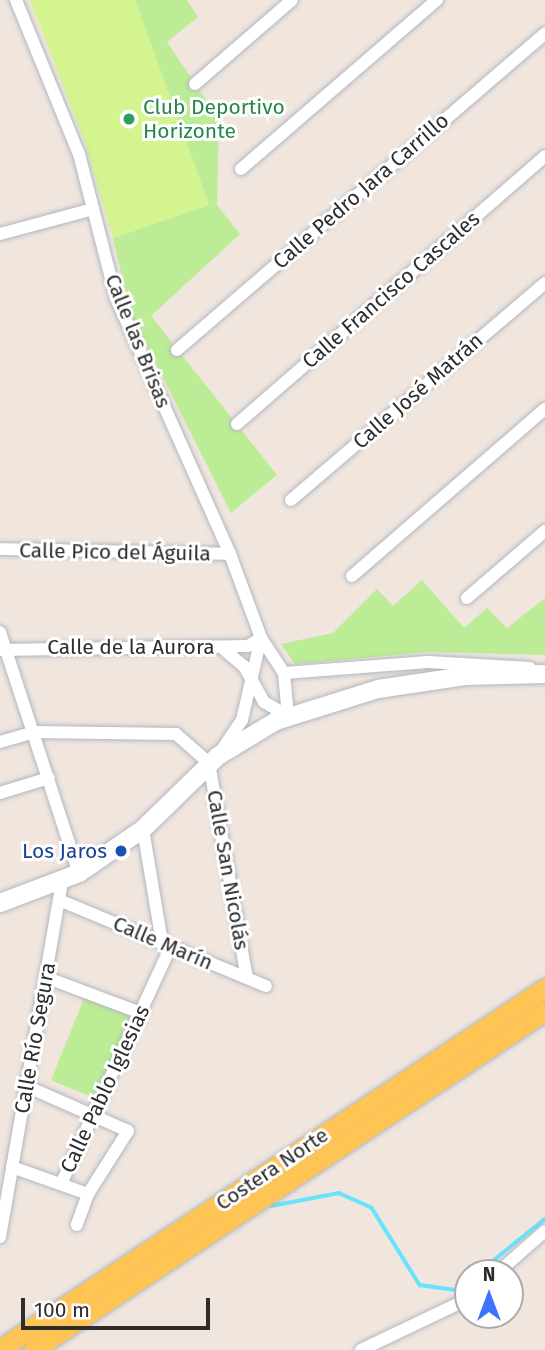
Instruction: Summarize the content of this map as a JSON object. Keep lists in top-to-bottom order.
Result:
{
  "streets": {
    "main road": ["Costera Norte"],
    "street": [
      "Calle Pedro Jara Carrillo",
      "Calle Francisco Cascales",
      "Calle las Brisas",
      "Calle José Matrán",
      "Calle Pico del Águila",
      "Calle de la Aurora",
      "Calle San Nicolás",
      "Calle Marín",
      "Calle Río Segura",
      "Calle Pablo Iglesias"
    ]
  },
  "crossings": [
    ["Calle las Brisas", "Calle Pico del Águila"],
    ["Calle las Brisas", "Calle de la Aurora"],
    ["Calle San Nicolás", "Calle Marín"],
    ["Calle Marín", "Calle Río Segura"],
    ["Calle Marín", "Calle Pablo Iglesias"],
    ["Calle Río Segura", "Calle Pablo Iglesias"]
  ],
  "places": ["Club Deportivo Horizonte", "Los Jaros"],
  "scale_bar": "100 m",
  "north": "top"
}
